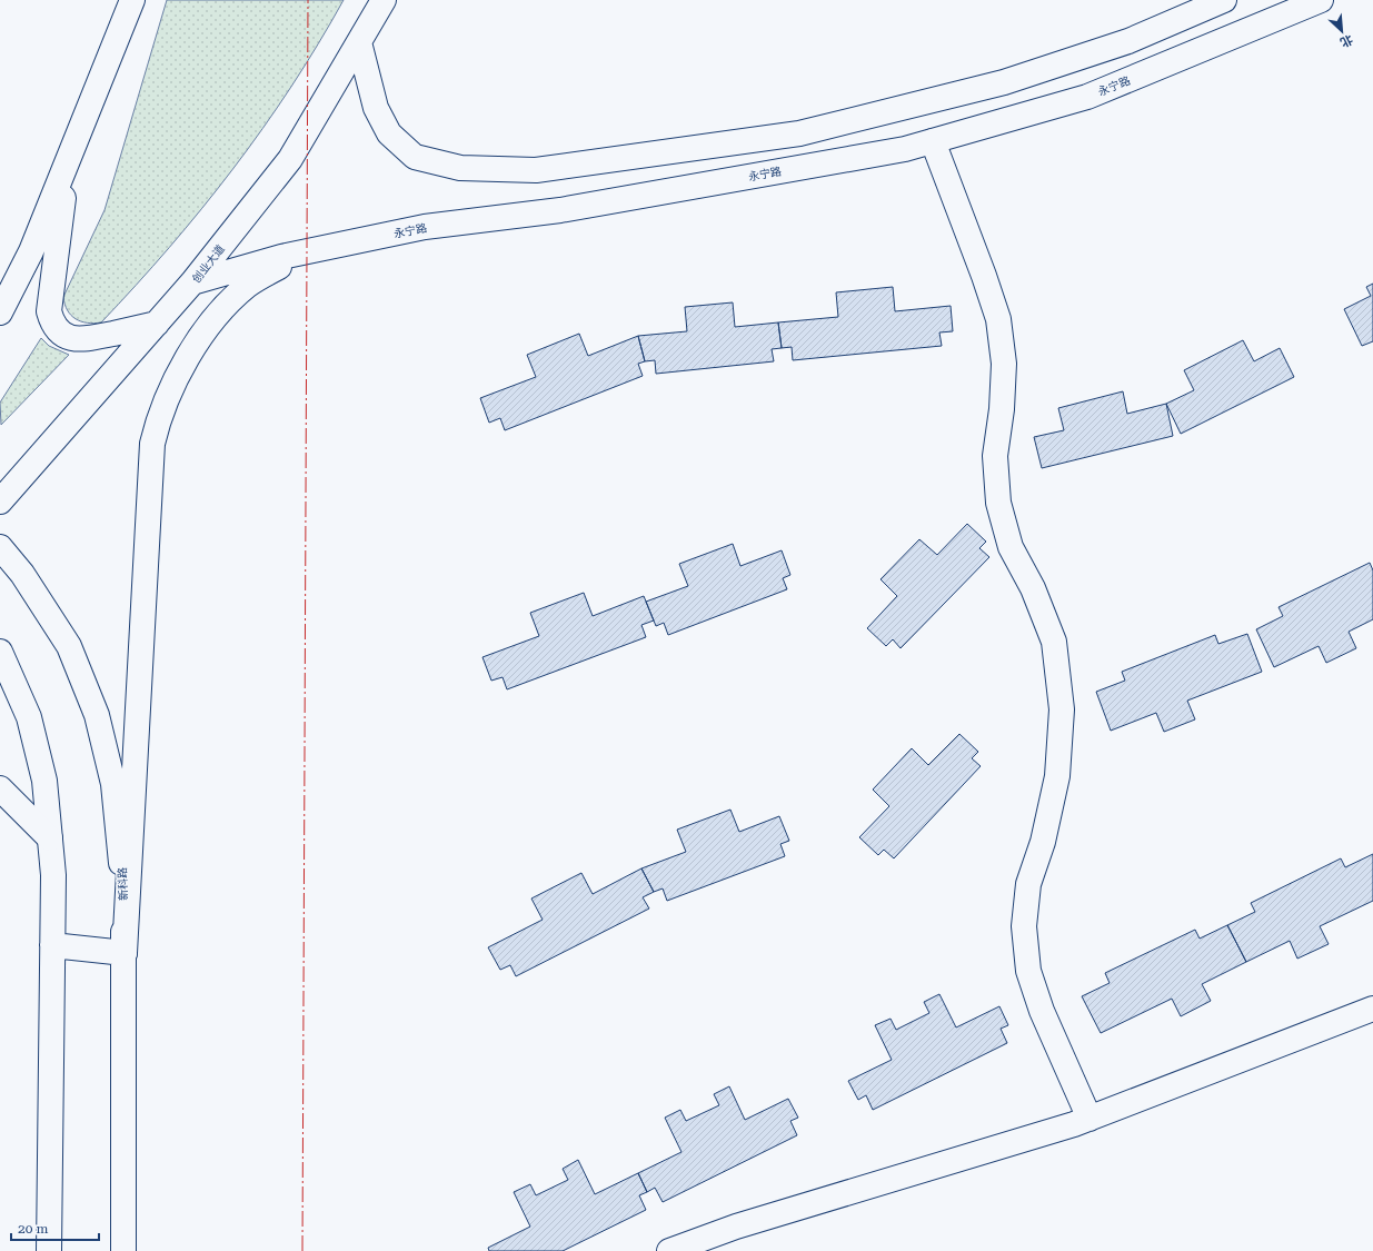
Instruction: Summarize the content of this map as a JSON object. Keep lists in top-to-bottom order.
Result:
{
  "streets": {
    "main road": ["永宁路", "创业大道", "新科路"]
  },
  "crossings": [
    ["永宁路", "创业大道"]
  ],
  "scale_bar": "20 m",
  "north": "bottom right"
}
